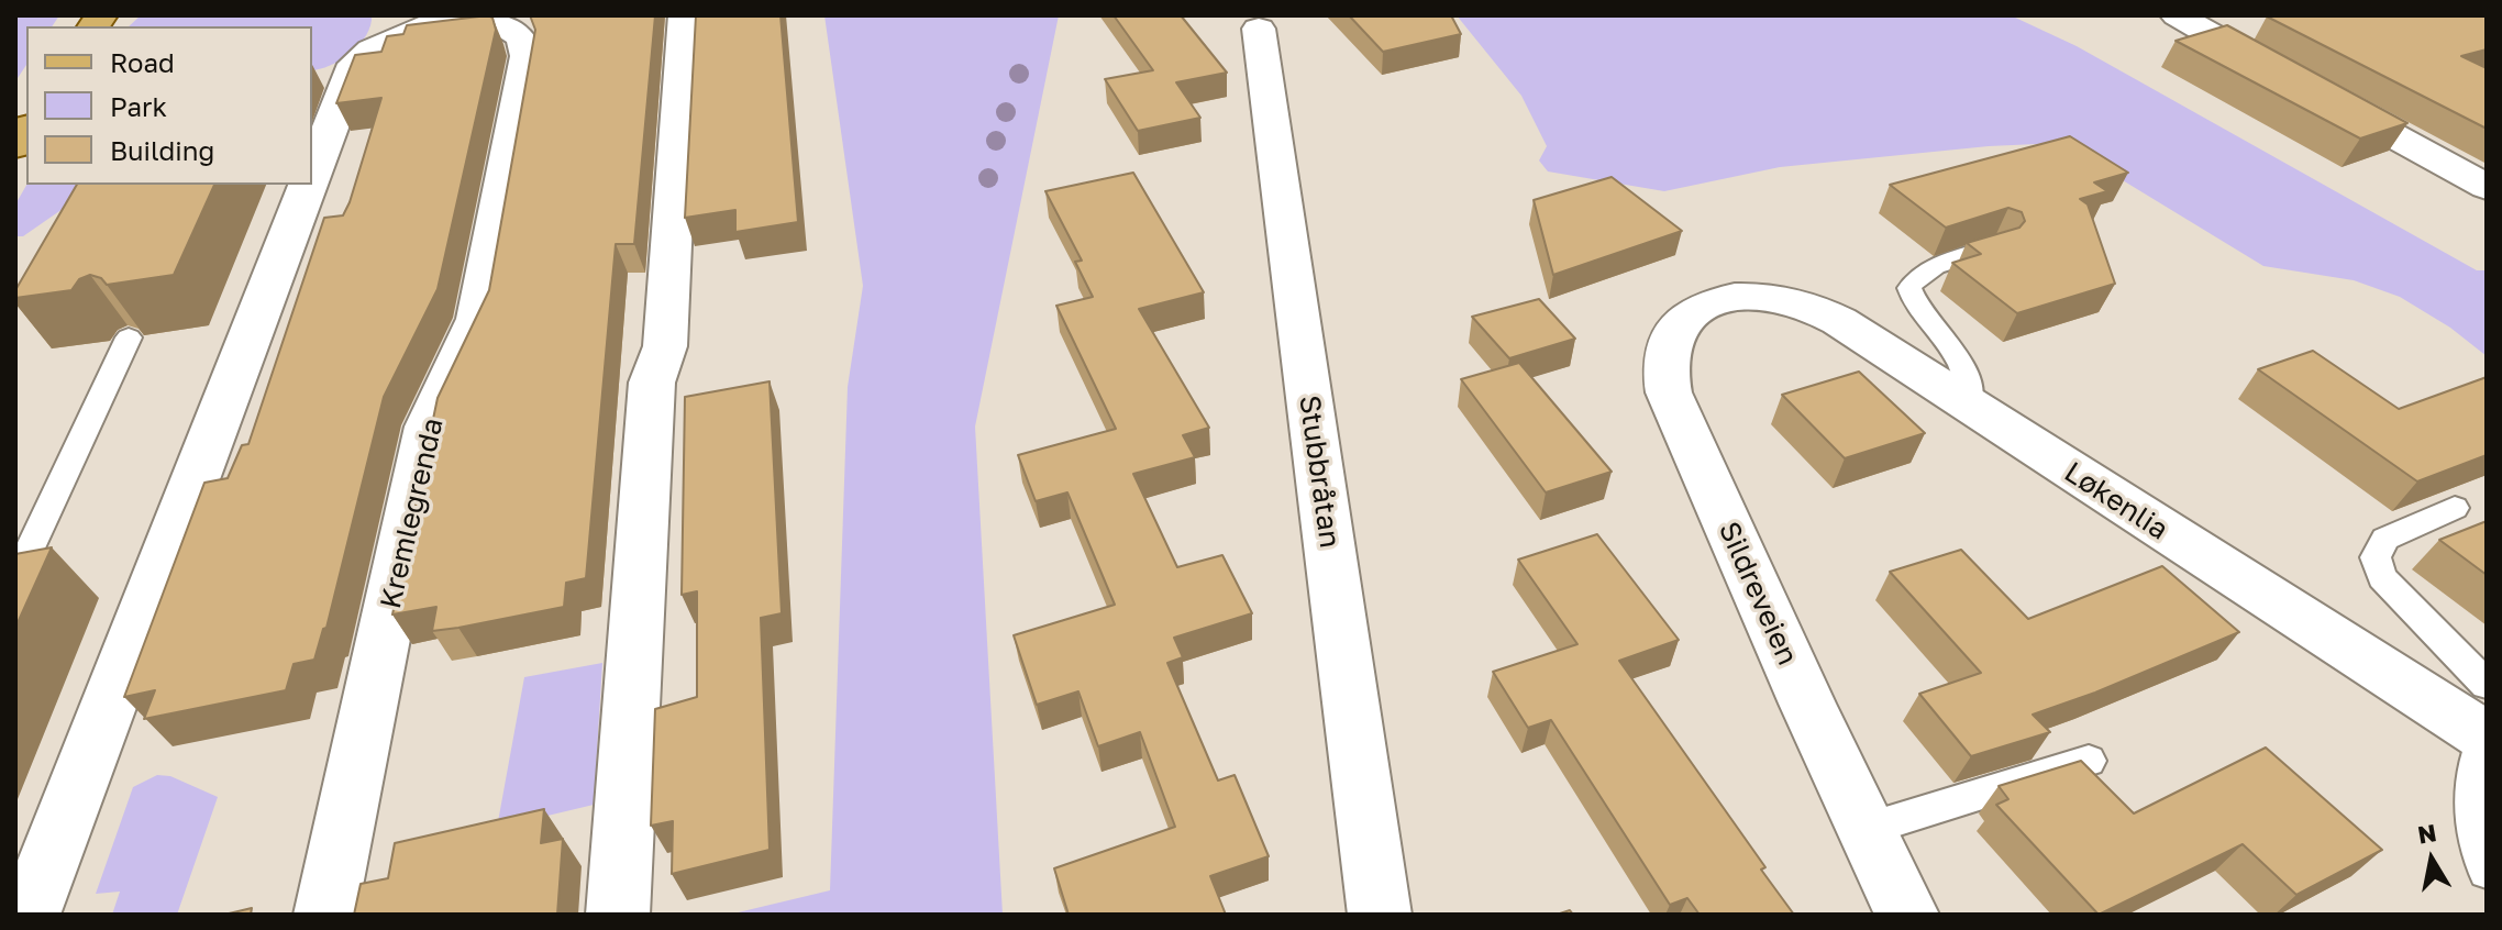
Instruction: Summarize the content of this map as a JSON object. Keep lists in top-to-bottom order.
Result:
{
  "streets": {
    "street": [
      "Stubbråtan",
      "Løkenlia",
      "Kremlegrenda",
      "Sildreveien"
    ]
  },
  "crossings": [
    ["Løkenlia", "Sildreveien"]
  ],
  "legend": ["Road", "Park", "Building"],
  "north": "top"
}
